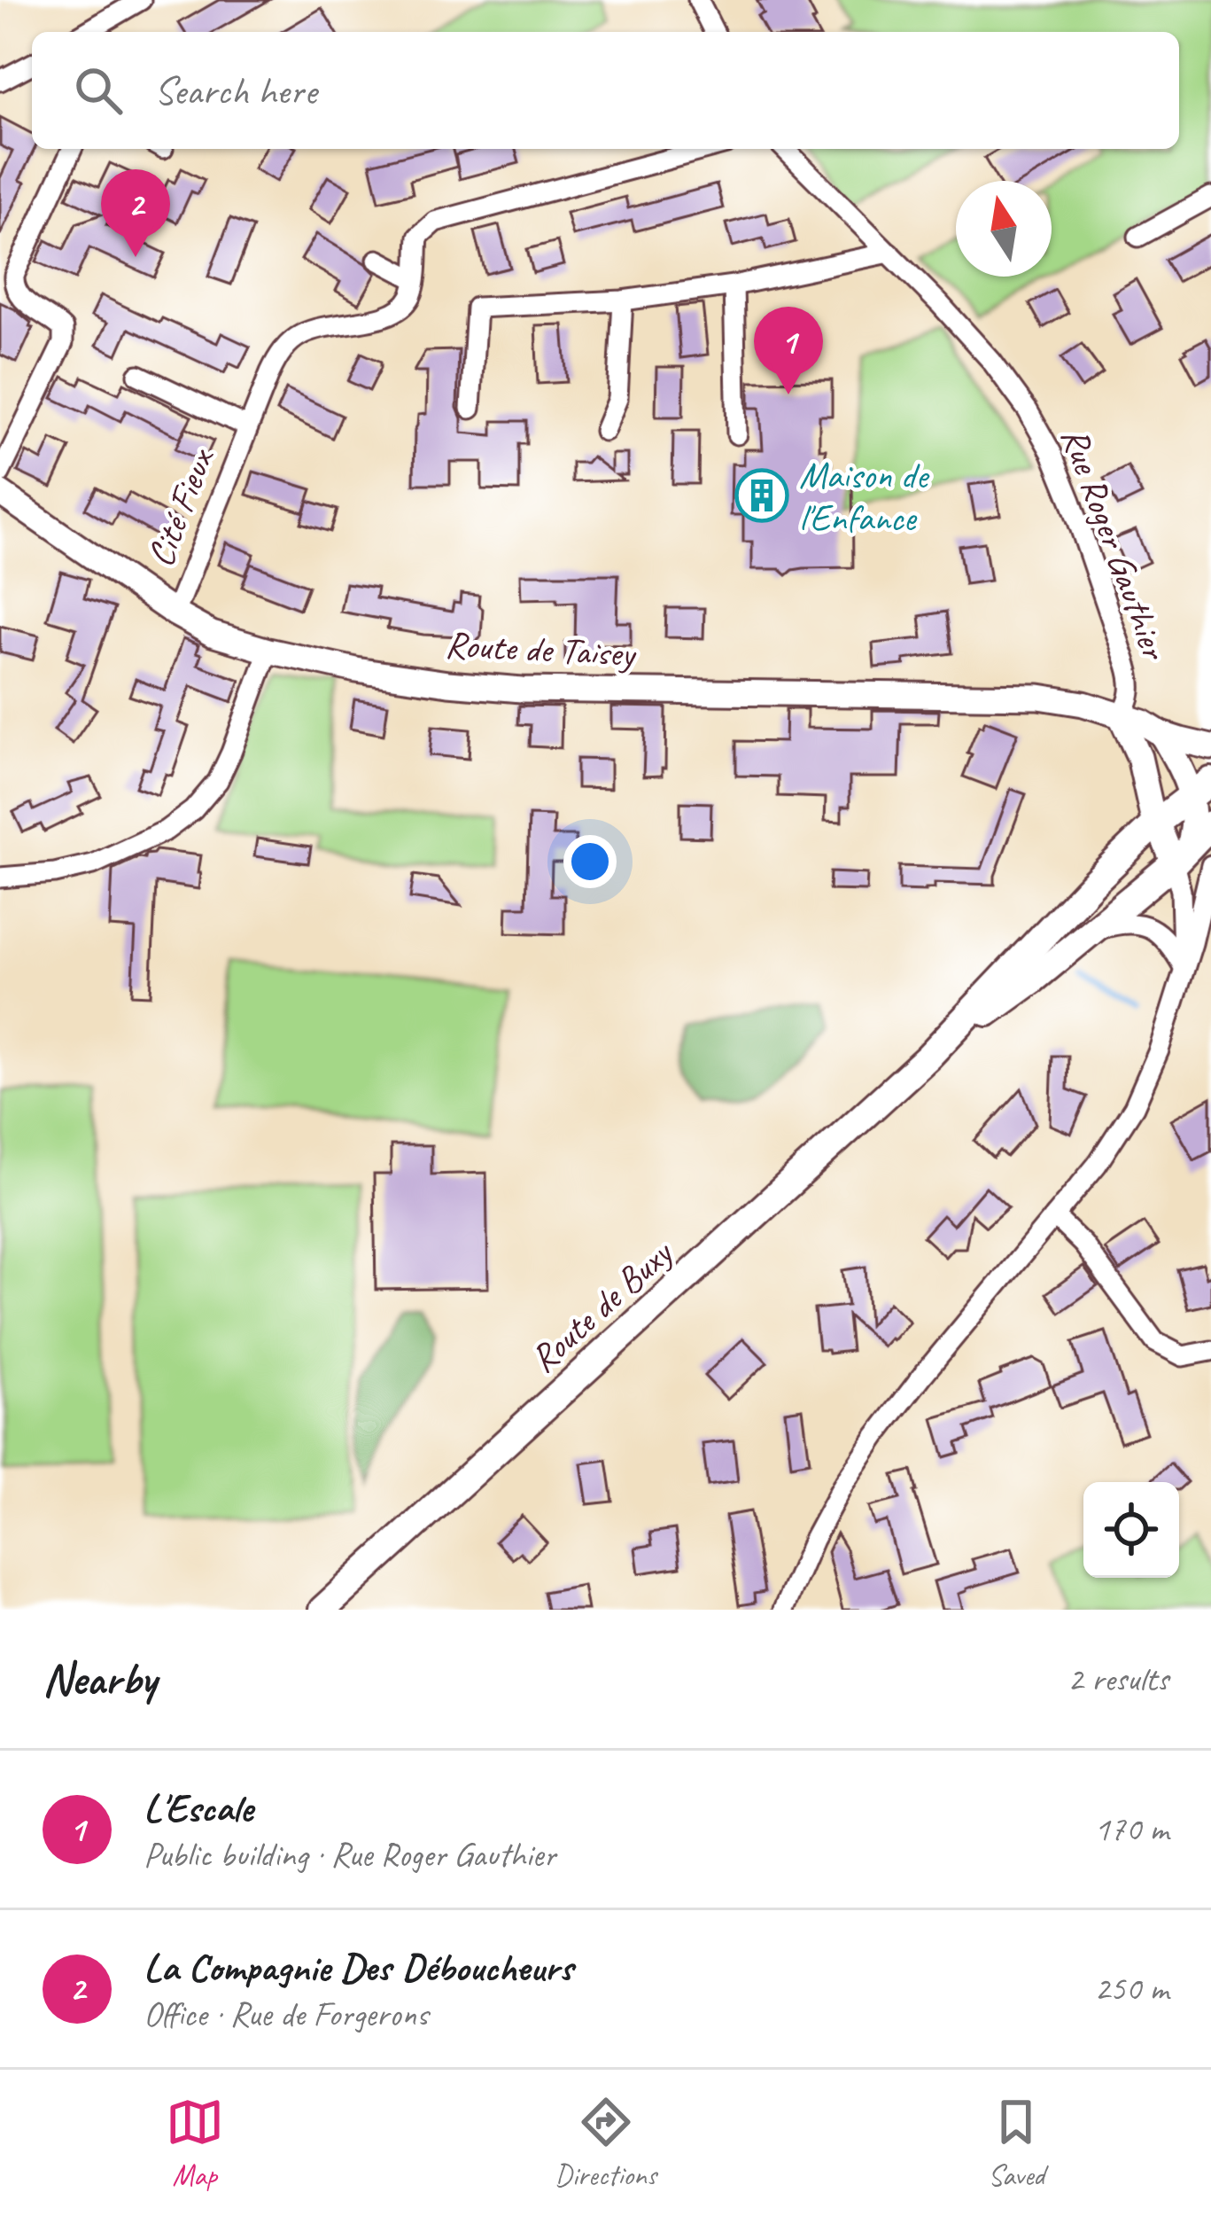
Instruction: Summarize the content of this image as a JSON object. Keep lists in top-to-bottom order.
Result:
{
  "streets": {
    "main road": ["Route de Buxy"],
    "street": ["Cité Fieux", "Rue Roger Gauthier", "Route de Taisey"]
  },
  "crossings": [
    ["Cité Fieux", "Route de Taisey"],
    ["Rue Roger Gauthier", "Route de Taisey"]
  ],
  "places": {
    "building": ["Maison de l'Enfance"]
  },
  "north": "top",
  "page": {
    "search": "Search here",
    "pins": ["2", "1"],
    "heading": ["Nearby", "2 results"],
    "list": [
      {
        "mark": "1",
        "name": "L'Escale",
        "note": "Public building · Rue Roger Gauthier",
        "value": "170 m"
      },
      {
        "mark": "2",
        "name": "La Compagnie Des Déboucheurs",
        "note": "Office · Rue de Forgerons",
        "value": "250 m"
      }
    ],
    "nav": ["Map", "Directions", "Saved"]
  }
}
